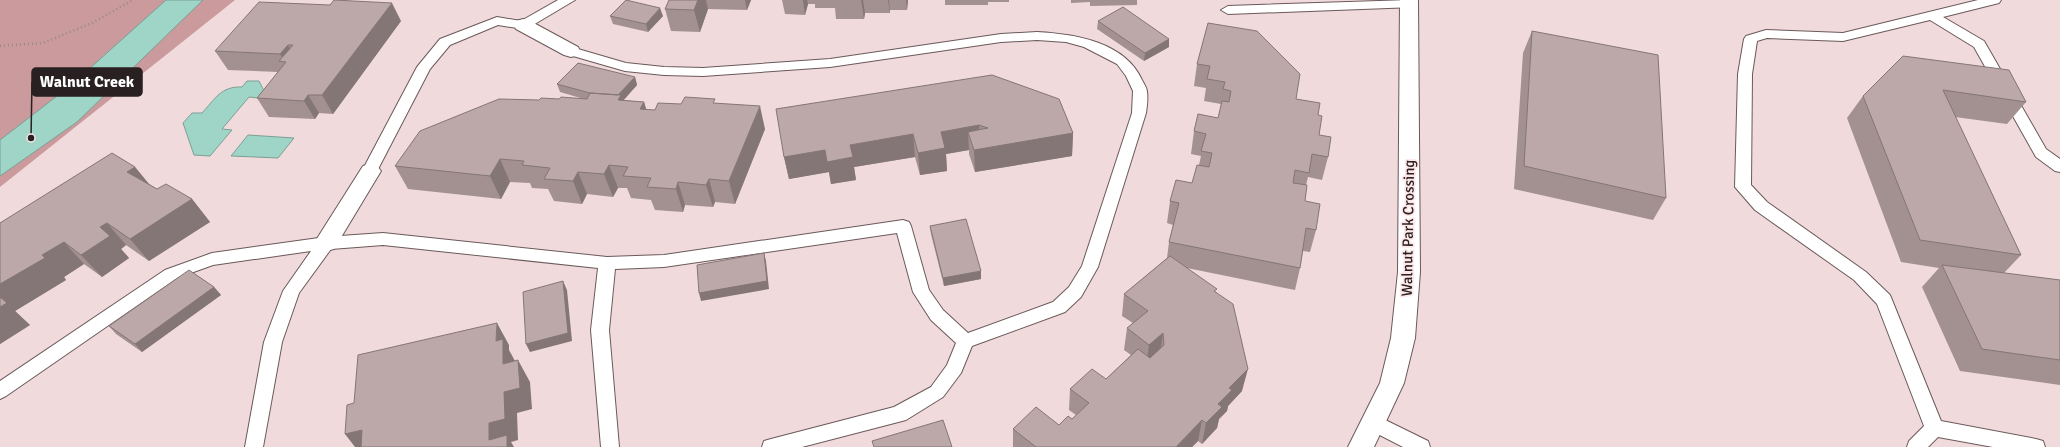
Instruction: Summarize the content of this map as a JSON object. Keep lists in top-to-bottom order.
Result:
{
  "streets": {
    "street": ["Walnut Park Crossing"]
  },
  "places": ["Walnut Creek"]
}
